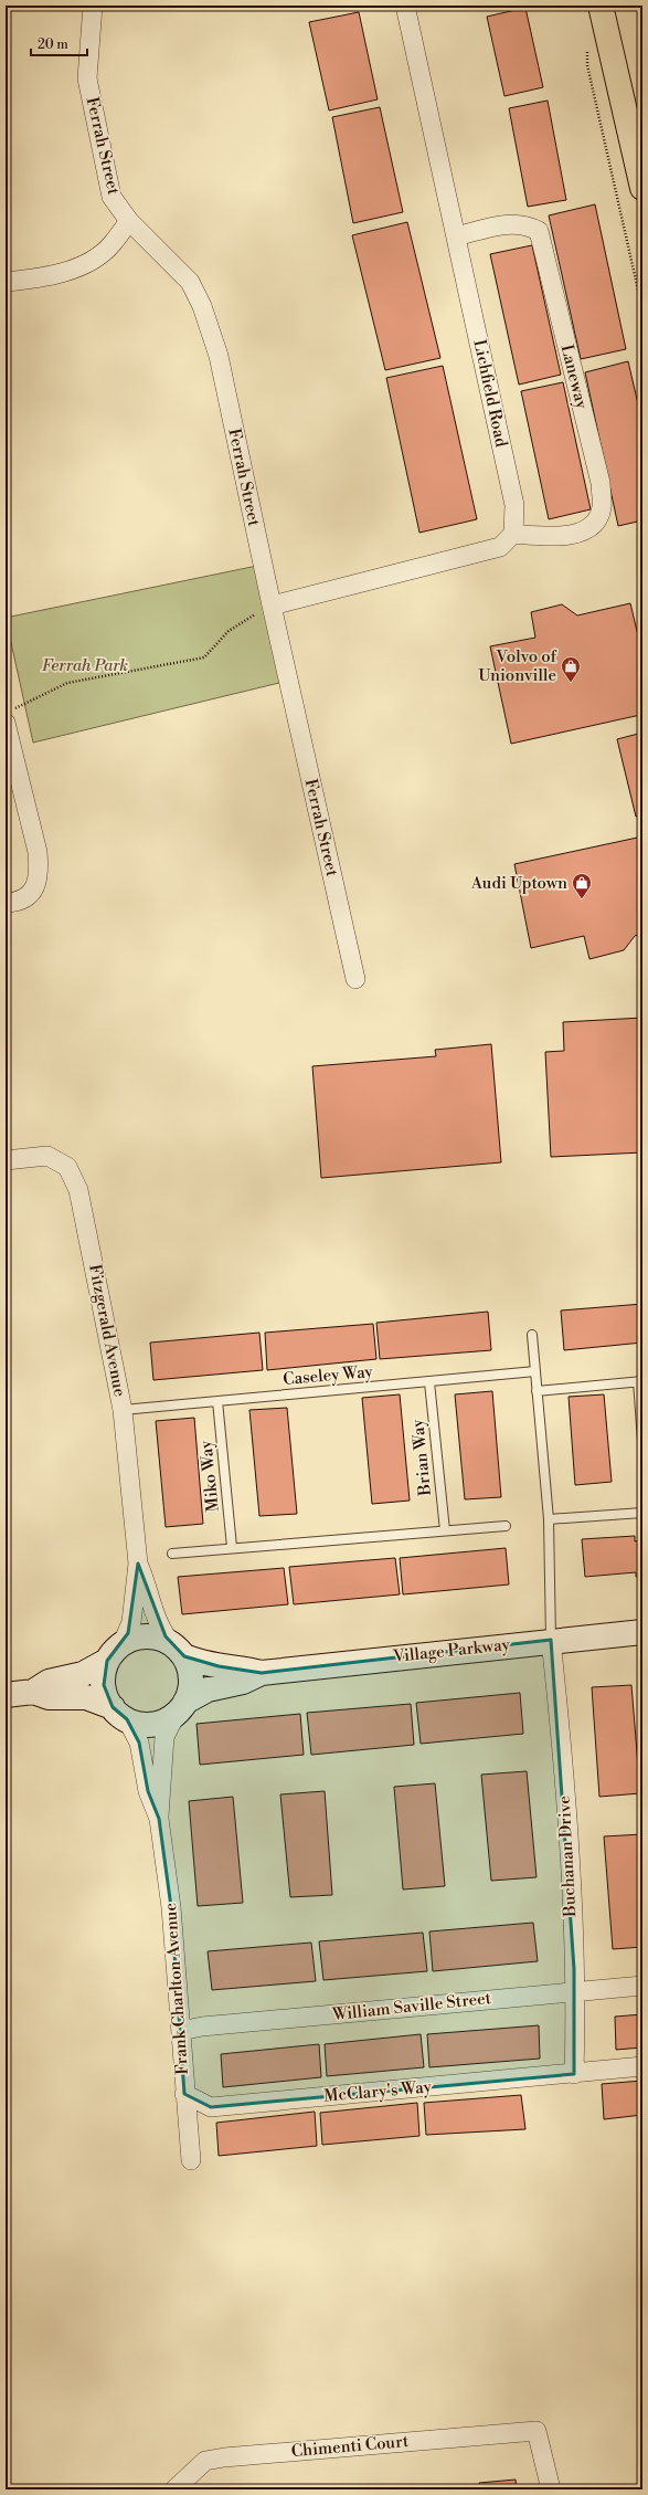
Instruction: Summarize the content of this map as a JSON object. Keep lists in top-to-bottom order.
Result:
{
  "streets": {
    "main road": ["Village Parkway"],
    "street": [
      "Ferrah Street",
      "Laneway",
      "Lichfield Road",
      "Fitzgerald Avenue",
      "Buchanan Drive",
      "Frank Charlton Avenue",
      "William Saville Street",
      "McClary's Way",
      "Chimenti Court"
    ],
    "lane": ["Caseley Way", "Brian Way", "Miko Way"]
  },
  "crossings": [
    ["Laneway", "Lichfield Road"],
    ["Fitzgerald Avenue", "Caseley Way"],
    ["Fitzgerald Avenue", "Village Parkway"],
    ["Fitzgerald Avenue", "Frank Charlton Avenue"],
    ["Caseley Way", "Brian Way"],
    ["Caseley Way", "Miko Way"],
    ["Village Parkway", "Buchanan Drive"],
    ["Village Parkway", "Frank Charlton Avenue"],
    ["Buchanan Drive", "William Saville Street"],
    ["Buchanan Drive", "McClary's Way"],
    ["Frank Charlton Avenue", "William Saville Street"],
    ["Frank Charlton Avenue", "McClary's Way"]
  ],
  "parks": ["Ferrah Park"],
  "places": {
    "shop": ["Volvo of Unionville", "Audi Uptown"]
  },
  "scale_bar": "20 m"
}
